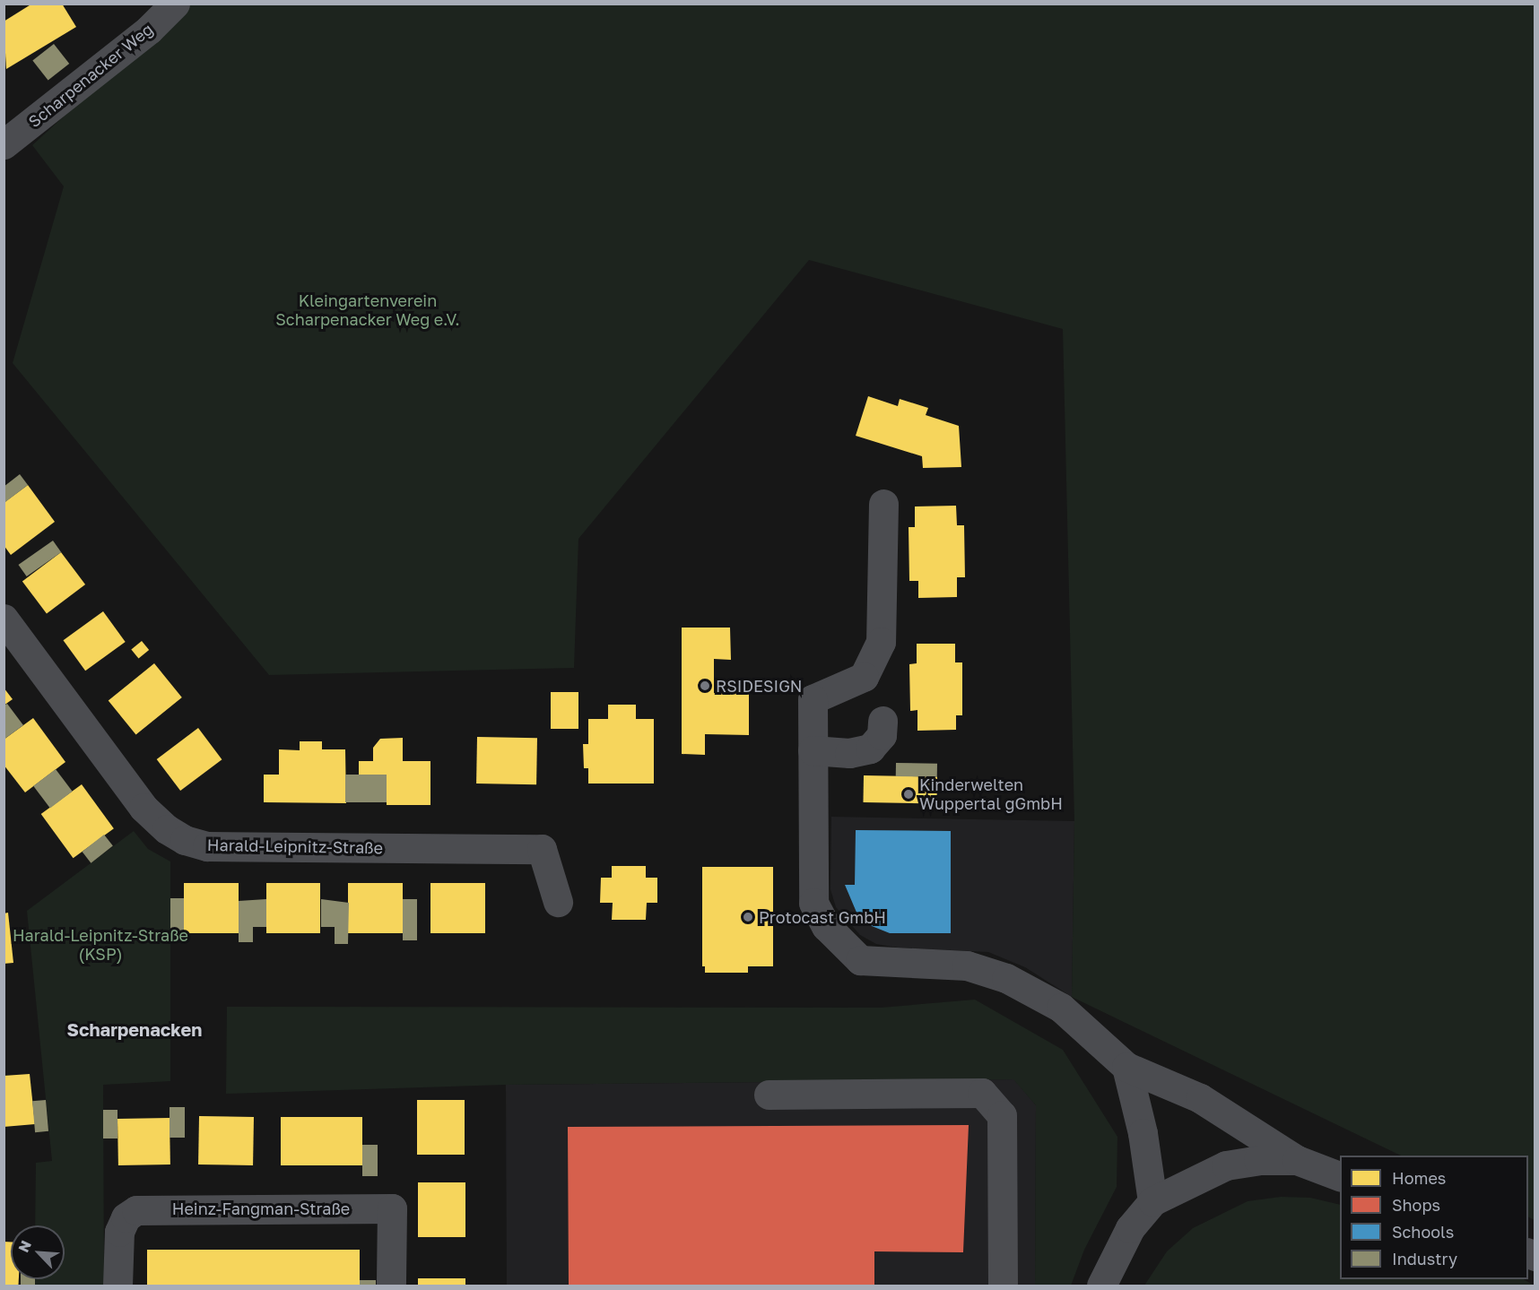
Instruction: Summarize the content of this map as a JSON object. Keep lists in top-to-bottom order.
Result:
{
  "streets": {
    "street": ["Scharpenacker Weg", "Harald-Leipnitz-Straße", "Heinz-Fangman-Straße"]
  },
  "districts": ["Scharpenacken"],
  "parks": ["Kleingartenverein Scharpenacker Weg e.V.", "Harald-Leipnitz-Straße (KSP)"],
  "places": ["RSIDESIGN", "Kinderwelten Wuppertal gGmbH", "Protocast GmbH"],
  "legend": [
    "Homes",
    "Shops",
    "Schools",
    "Industry"
  ],
  "north": "top left"
}
